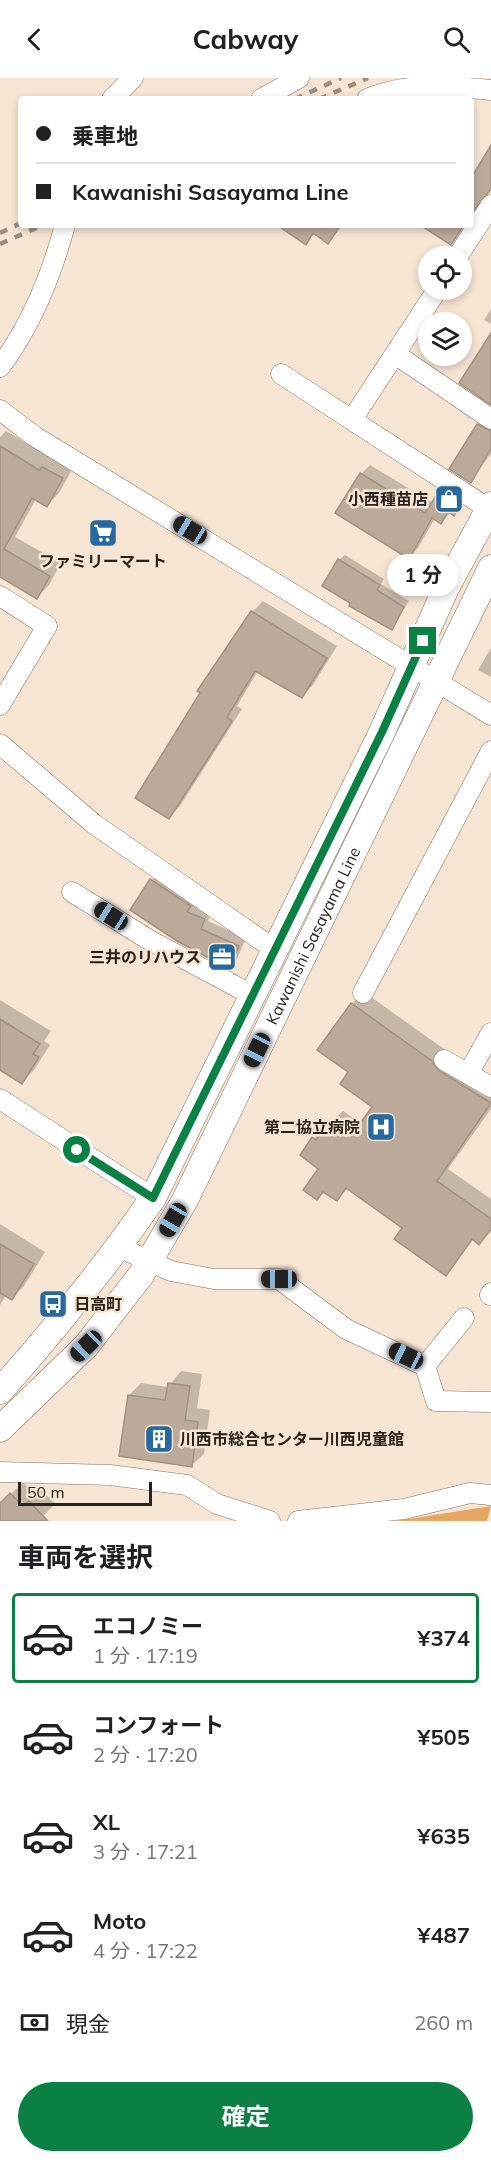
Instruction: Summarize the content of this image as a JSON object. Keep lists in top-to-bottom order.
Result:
{
  "streets": {
    "main road": ["Kawanishi Sasayama Line"]
  },
  "places": {
    "shop": ["小西種苗店"],
    "supermarket": ["ファミリーマート"],
    "office": ["三井のリハウス"],
    "hospital": ["第二協立病院"],
    "bus stop": ["日高町"],
    "building": ["川西市総合センター川西児童館"]
  },
  "scale_bar": "50 m",
  "page": {
    "header": "Cabway",
    "banner": ["乗車地", "Kawanishi Sasayama Line"],
    "bubble": "1 分",
    "scale": "50 m",
    "heading": "車両を選択",
    "list": [
      {
        "name": "エコノミー",
        "note": "1 分 · 17:19",
        "value": "¥374"
      },
      {
        "name": "コンフォート",
        "note": "2 分 · 17:20",
        "value": "¥505"
      },
      {
        "name": "XL",
        "note": "3 分 · 17:21",
        "value": "¥635"
      },
      {
        "name": "Moto",
        "note": "4 分 · 17:22",
        "value": "¥487"
      }
    ],
    "pay": ["現金", "260 m"],
    "buttons": "確定"
  }
}
